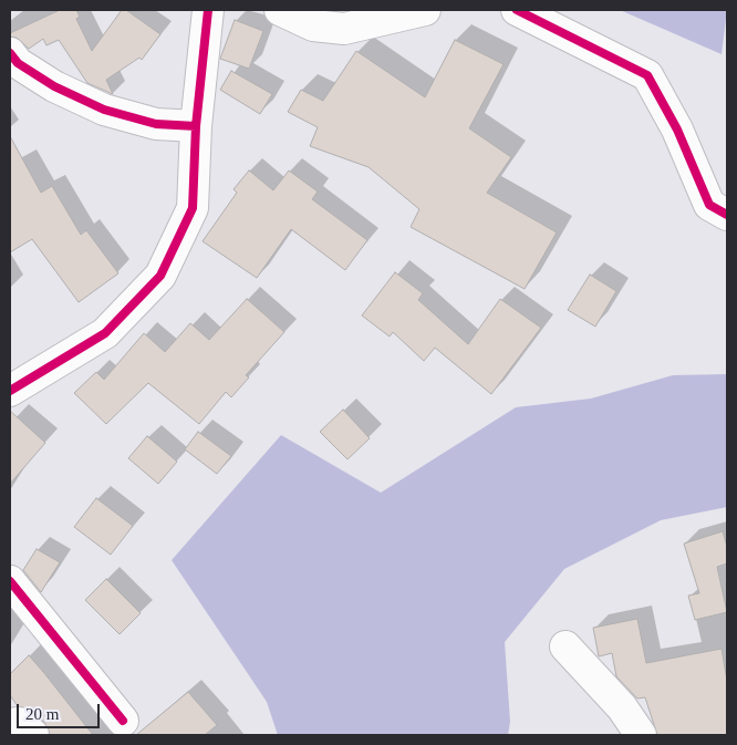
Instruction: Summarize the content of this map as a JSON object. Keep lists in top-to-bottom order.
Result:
{
  "scale_bar": "20 m"
}
